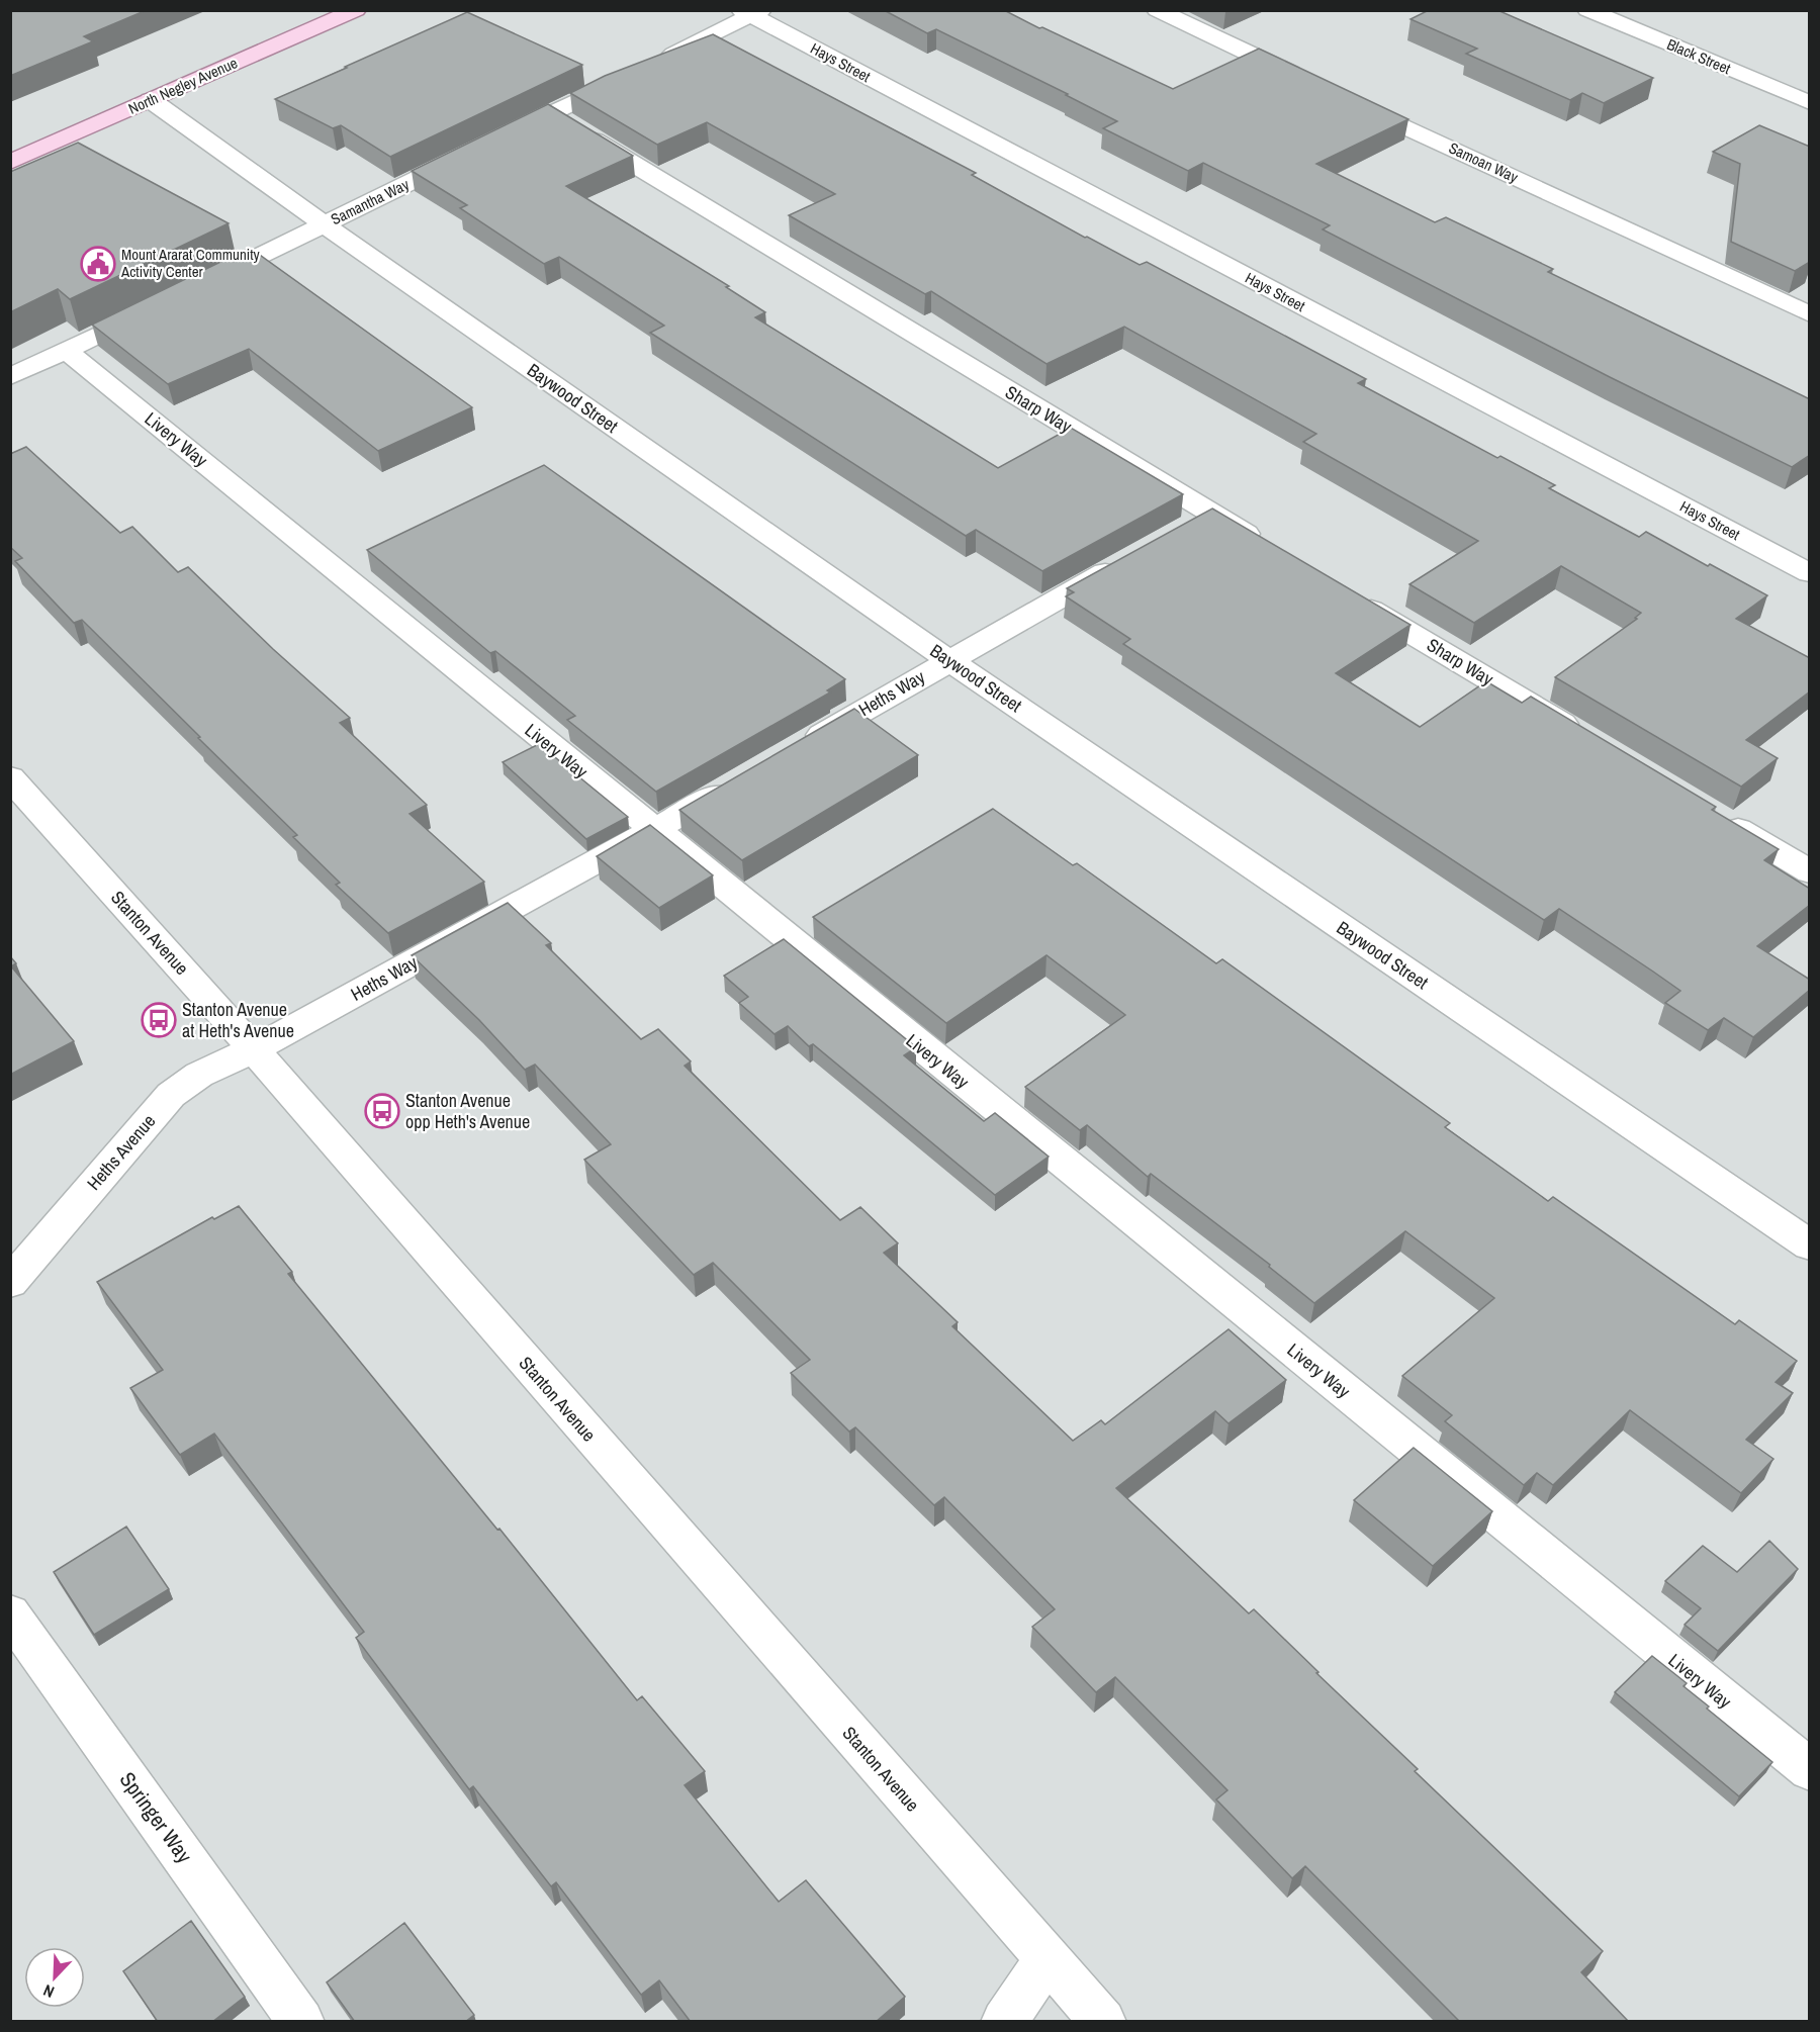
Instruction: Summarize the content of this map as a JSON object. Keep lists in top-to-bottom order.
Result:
{
  "streets": {
    "main road": ["North Negley Avenue"],
    "street": [
      "Black Street",
      "Hays Street",
      "Samoan Way",
      "Samantha Way",
      "Baywood Street",
      "Sharp Way",
      "Livery Way",
      "Heths Way",
      "Stanton Avenue",
      "Heths Avenue",
      "Springer Way"
    ]
  },
  "crossings": [
    ["North Negley Avenue", "Baywood Street"],
    ["Samantha Way", "Baywood Street"],
    ["Baywood Street", "Heths Way"],
    ["Livery Way", "Heths Way"],
    ["Heths Way", "Stanton Avenue"],
    ["Heths Way", "Heths Avenue"],
    ["Stanton Avenue", "Heths Avenue"]
  ],
  "places": {
    "public building": ["Mount Ararat Community Activity Center"],
    "bus stop": ["Stanton Avenue at Heth's Avenue", "Stanton Avenue opp Heth's Avenue"]
  },
  "north": "bottom left"
}
